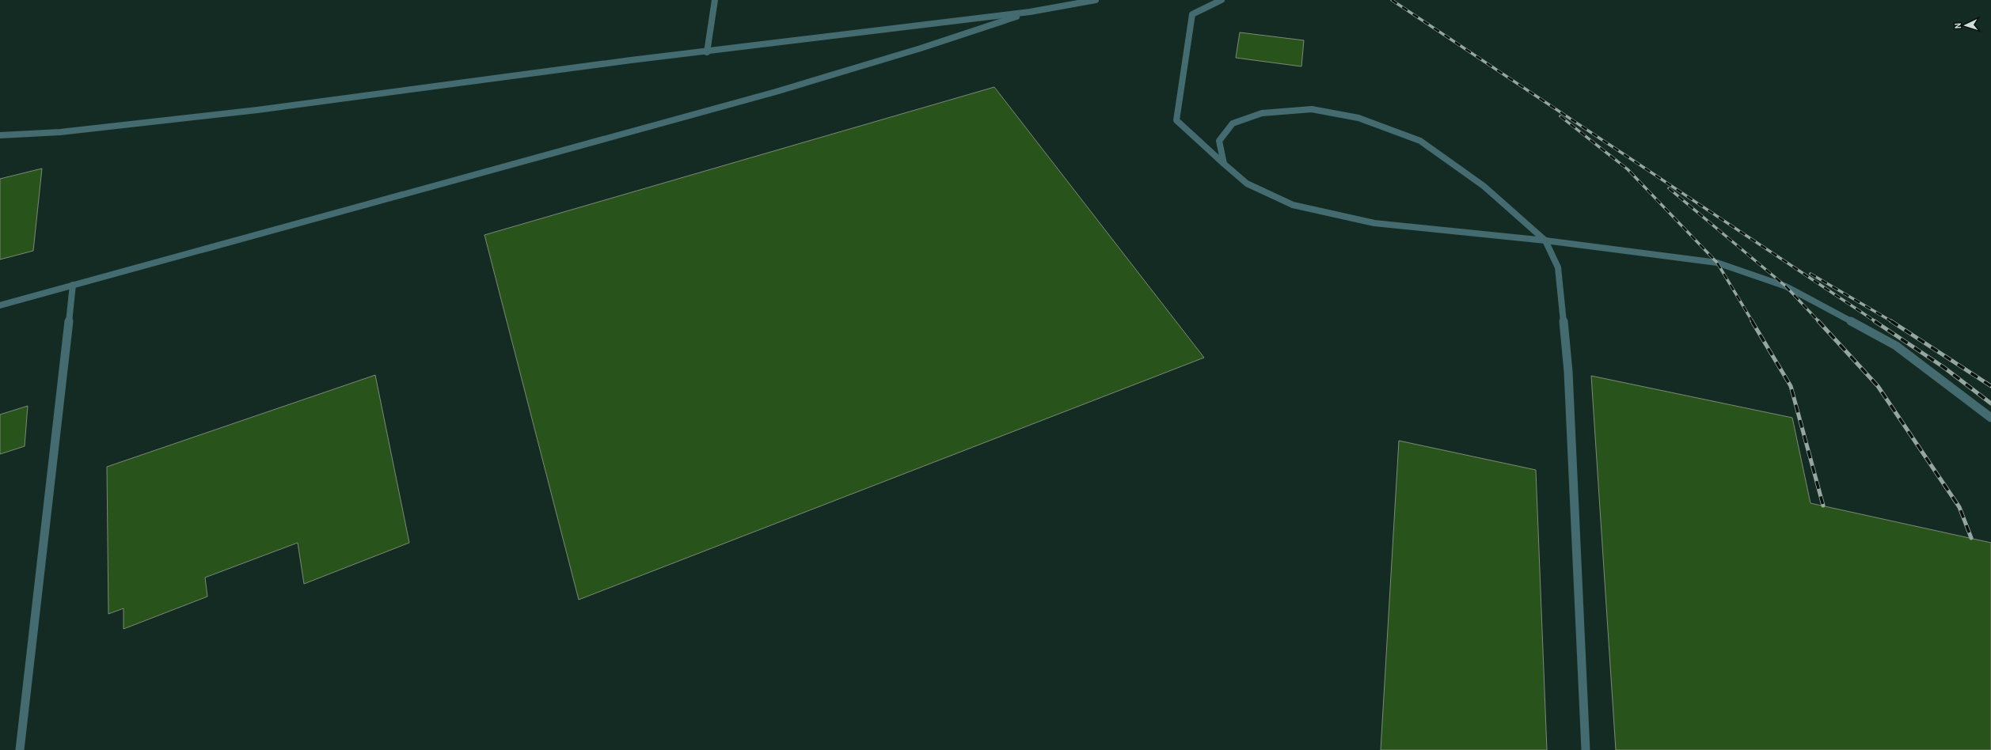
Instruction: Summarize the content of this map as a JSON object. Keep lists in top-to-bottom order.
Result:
{
  "north": "left"
}
